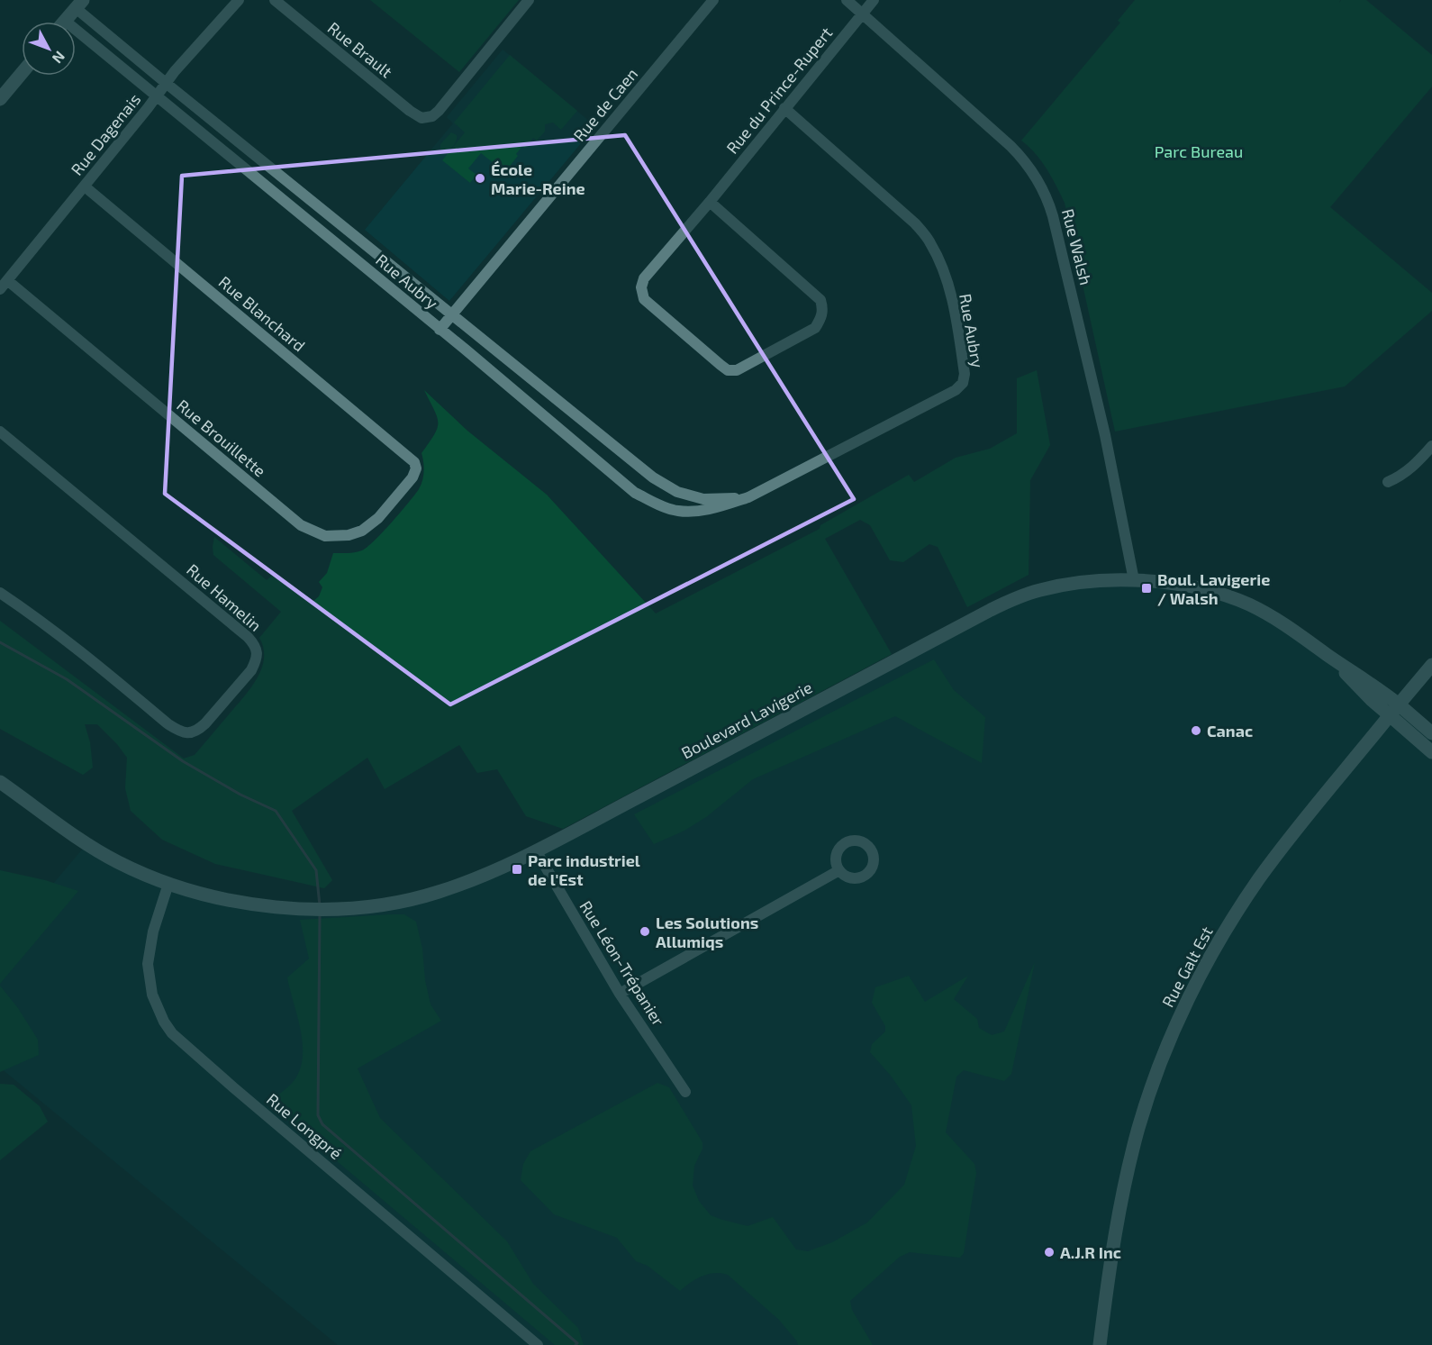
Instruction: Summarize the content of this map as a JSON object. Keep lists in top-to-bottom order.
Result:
{
  "streets": {
    "street": [
      "Rue Brault",
      "Rue du Prince-Rupert",
      "Rue de Caen",
      "Rue Dagenais",
      "Rue Walsh",
      "Rue Aubry",
      "Rue Blanchard",
      "Rue Brouillette",
      "Rue Hamelin",
      "Boulevard Lavigerie",
      "Rue Léon-Trépanier",
      "Rue Galt Est",
      "Rue Longpré"
    ]
  },
  "crossings": [
    ["Rue du Prince-Rupert", "Rue Walsh"],
    ["Rue du Prince-Rupert", "Rue Aubry"],
    ["Rue de Caen", "Rue Aubry"],
    ["Rue Dagenais", "Rue Aubry"],
    ["Rue Dagenais", "Rue Blanchard"],
    ["Rue Dagenais", "Rue Brouillette"],
    ["Rue Walsh", "Boulevard Lavigerie"],
    ["Rue Blanchard", "Rue Brouillette"],
    ["Boulevard Lavigerie", "Rue Léon-Trépanier"],
    ["Boulevard Lavigerie", "Rue Galt Est"],
    ["Boulevard Lavigerie", "Rue Longpré"]
  ],
  "parks": ["Parc Bureau"],
  "places": {
    "other": [
      "École Marie-Reine",
      "Canac",
      "Les Solutions Allumiqs",
      "A.J.R Inc"
    ],
    "transit": ["Boul. Lavigerie / Walsh", "Parc industriel de l'Est"]
  },
  "north": "bottom right"
}
